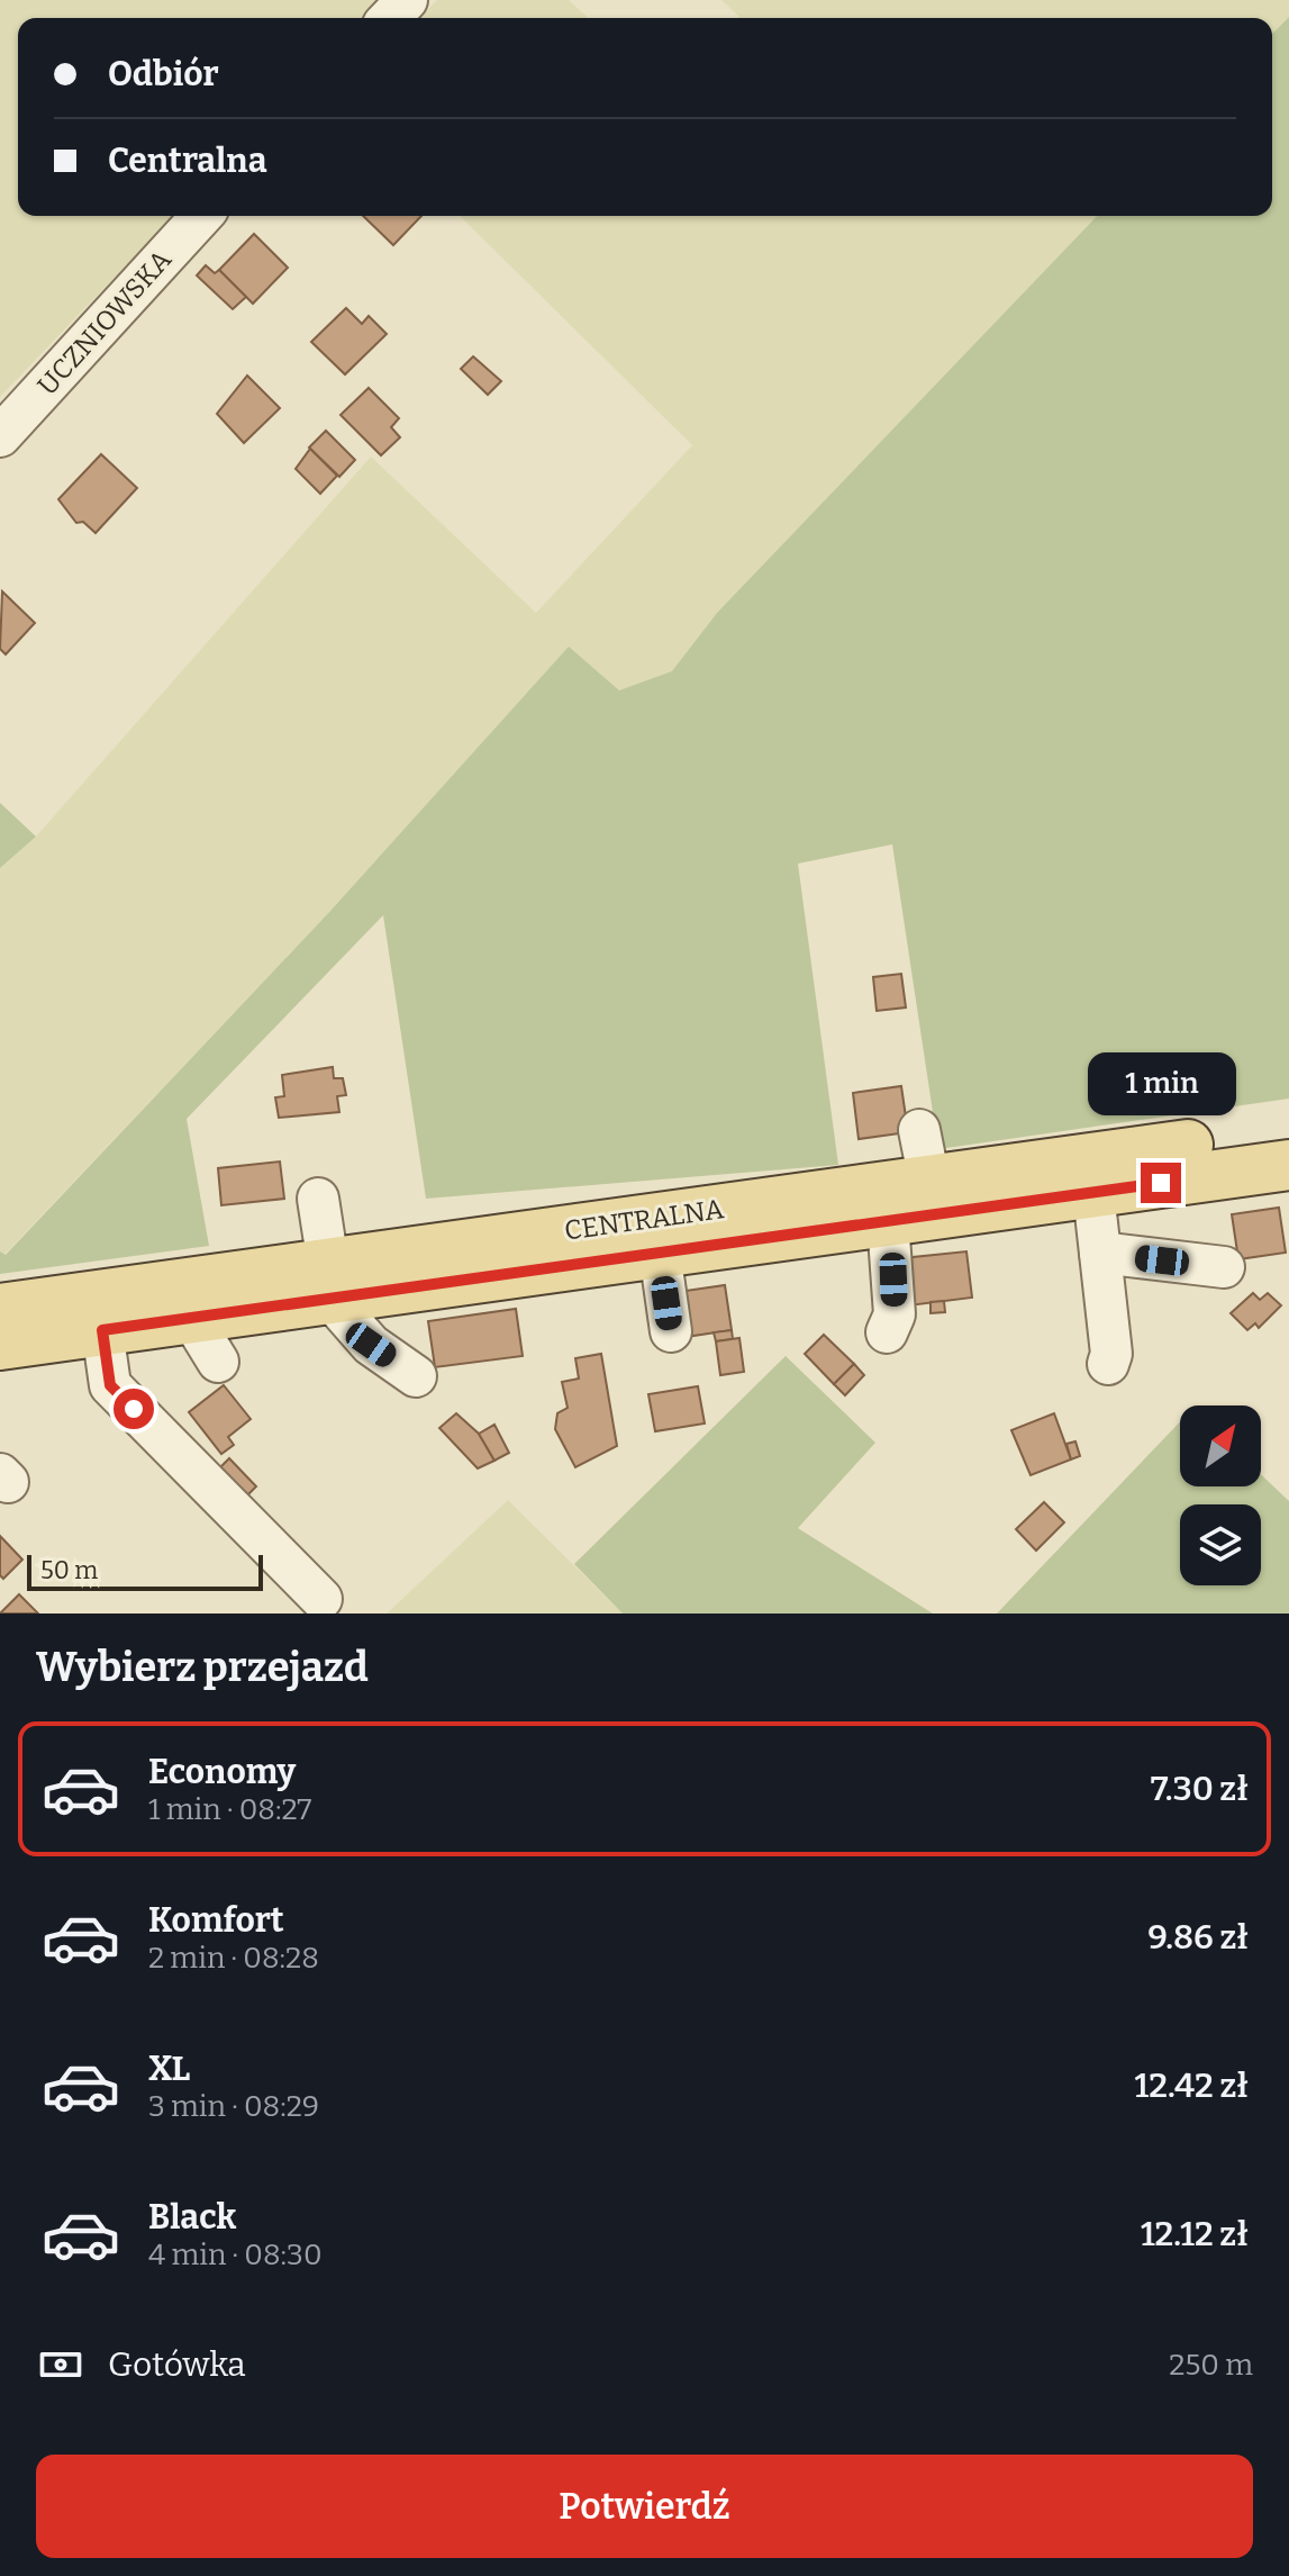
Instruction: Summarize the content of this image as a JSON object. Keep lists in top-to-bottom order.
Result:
{
  "streets": {
    "main road": ["CENTRALNA"],
    "street": ["UCZNIOWSKA"]
  },
  "scale_bar": "50 m",
  "north": "top right",
  "page": {
    "banner": ["Odbiór", "Centralna"],
    "bubble": "1 min",
    "scale": "50 m",
    "heading": "Wybierz przejazd",
    "list": [
      {
        "name": "Economy",
        "note": "1 min · 08:27",
        "value": "7.30 zł"
      },
      {
        "name": "Komfort",
        "note": "2 min · 08:28",
        "value": "9.86 zł"
      },
      {
        "name": "XL",
        "note": "3 min · 08:29",
        "value": "12.42 zł"
      },
      {
        "name": "Black",
        "note": "4 min · 08:30",
        "value": "12.12 zł"
      }
    ],
    "pay": ["Gotówka", "250 m"],
    "buttons": "Potwierdź"
  }
}
